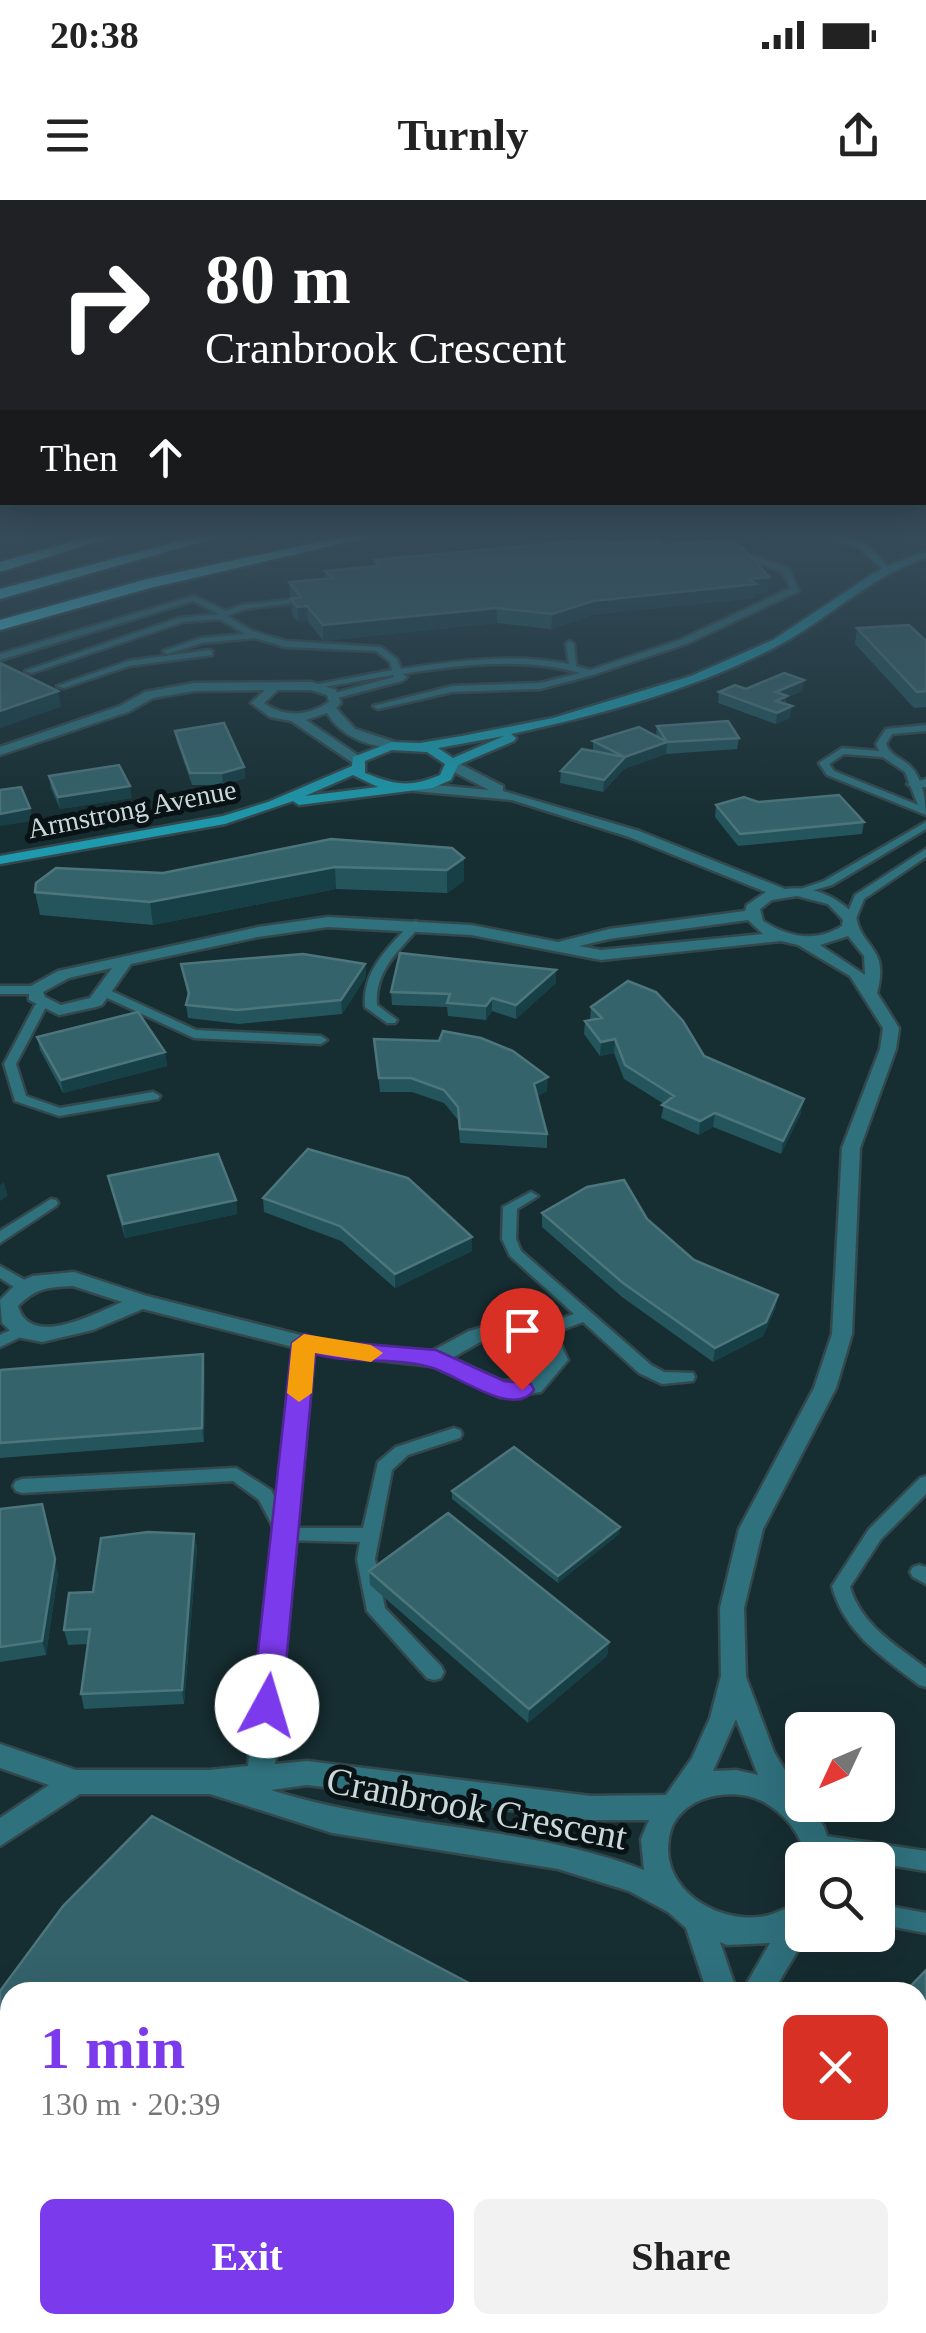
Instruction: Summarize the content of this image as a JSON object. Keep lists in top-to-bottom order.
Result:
{
  "streets": {
    "street": ["Armstrong Avenue", "Cranbrook Crescent"]
  },
  "north": "bottom left",
  "page": {
    "status": "20:38",
    "header": "Turnly",
    "turn": ["80 m", "Cranbrook Crescent"],
    "then": "Then",
    "heading": ["1 min", "130 m · 20:39"],
    "buttons": ["Exit", "Share"]
  }
}
